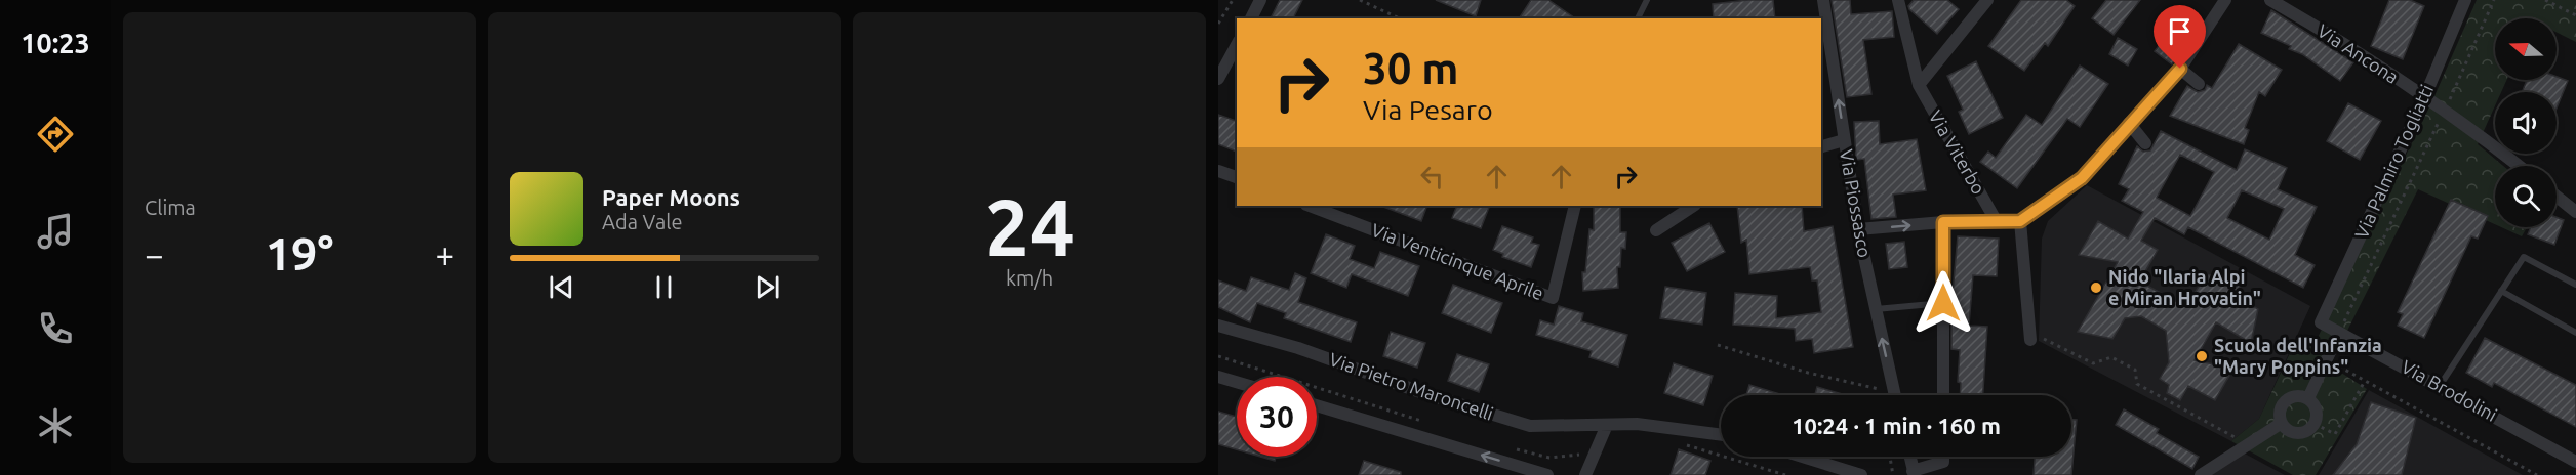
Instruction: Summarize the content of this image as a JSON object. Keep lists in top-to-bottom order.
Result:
{
  "streets": {
    "street": [
      "Via Ancona",
      "Via Viterbo",
      "Via Palmiro Togliatti",
      "Via Piossasco",
      "Via Venticinque Aprile",
      "Via Pietro Maroncelli",
      "Via Brodolini"
    ]
  },
  "crossings": [
    ["Via Ancona", "Via Palmiro Togliatti"],
    ["Via Palmiro Togliatti", "Via Brodolini"]
  ],
  "places": ["Nido \"Ilaria Alpi e Miran Hrovatin\"", "Scuola dell'Infanzia \"Mary Poppins\""],
  "north": "left",
  "page": {
    "tabs": "10:23",
    "tile": [
      "Clima",
      ["24", "km/h"]
    ],
    "turn": ["30 m", "Via Pesaro"],
    "song": ["Paper Moons", "Ada Vale"],
    "heat": ["−", "19°", "+"],
    "limit": "30",
    "trip": "10:24 · 1 min · 160 m"
  }
}
